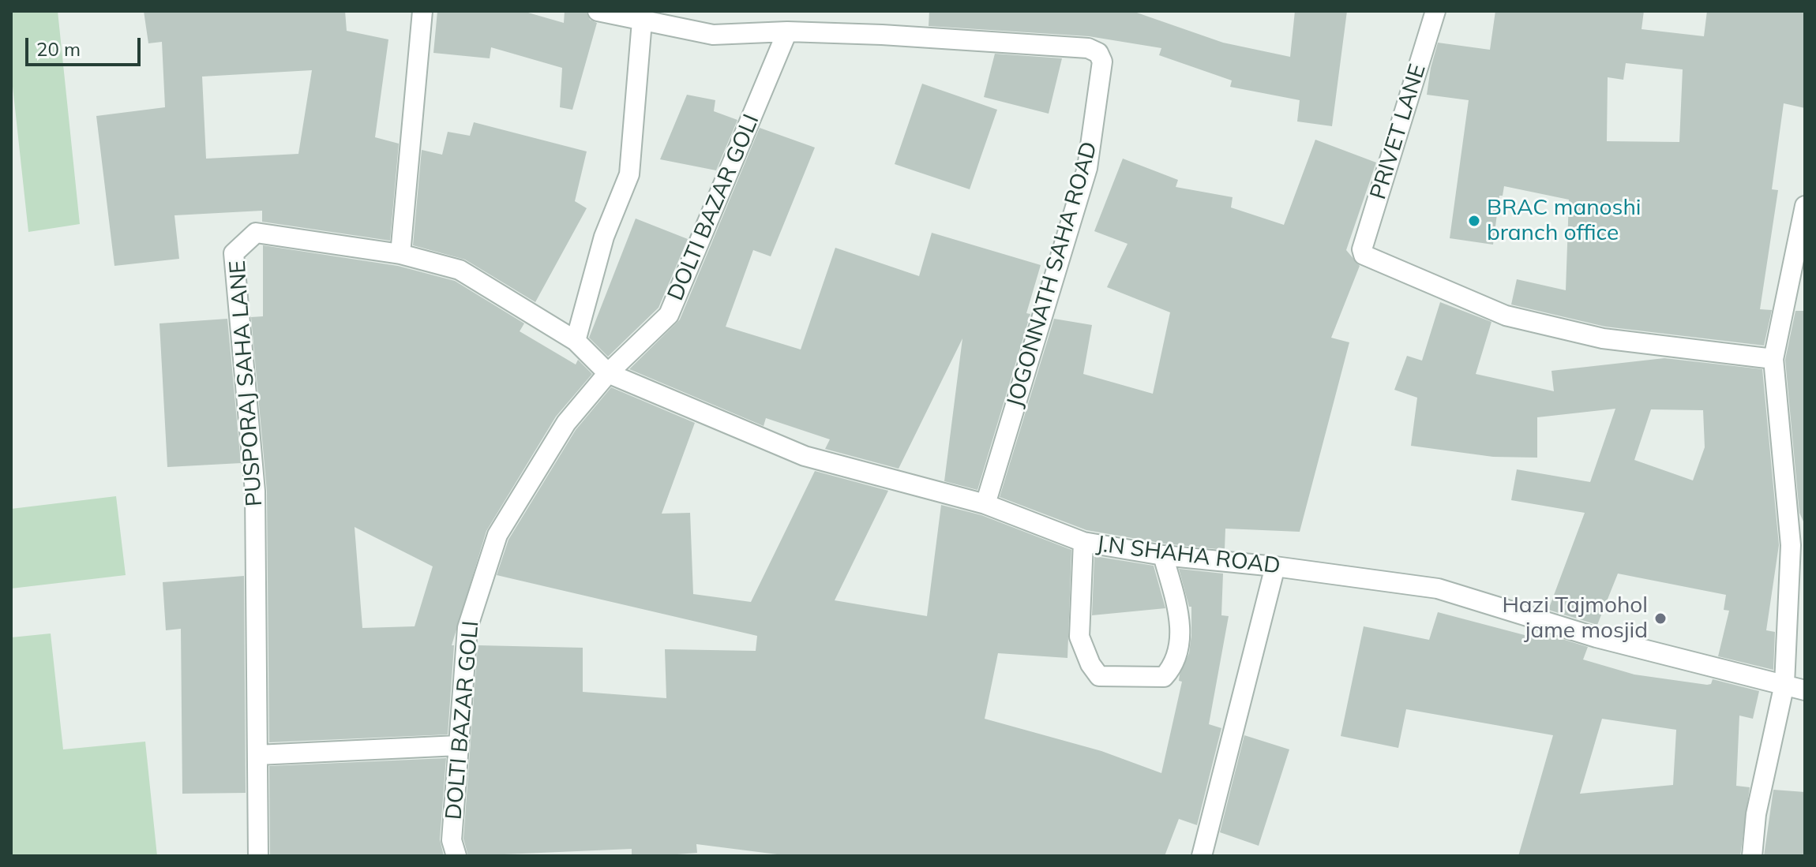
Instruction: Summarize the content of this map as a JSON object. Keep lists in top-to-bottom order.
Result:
{
  "streets": {
    "street": [
      "PRIVET LANE",
      "DOLTI BAZAR GOLI",
      "JOGONNATH SAHA ROAD",
      "PUSPORAJ SAHA LANE",
      "J.N SHAHA ROAD"
    ]
  },
  "crossings": [
    ["DOLTI BAZAR GOLI", "JOGONNATH SAHA ROAD"],
    ["DOLTI BAZAR GOLI", "PUSPORAJ SAHA LANE"],
    ["DOLTI BAZAR GOLI", "J.N SHAHA ROAD"],
    ["JOGONNATH SAHA ROAD", "J.N SHAHA ROAD"],
    ["PUSPORAJ SAHA LANE", "J.N SHAHA ROAD"]
  ],
  "places": ["BRAC manoshi branch office", "Hazi Tajmohol jame mosjid"],
  "scale_bar": "20 m"
}
